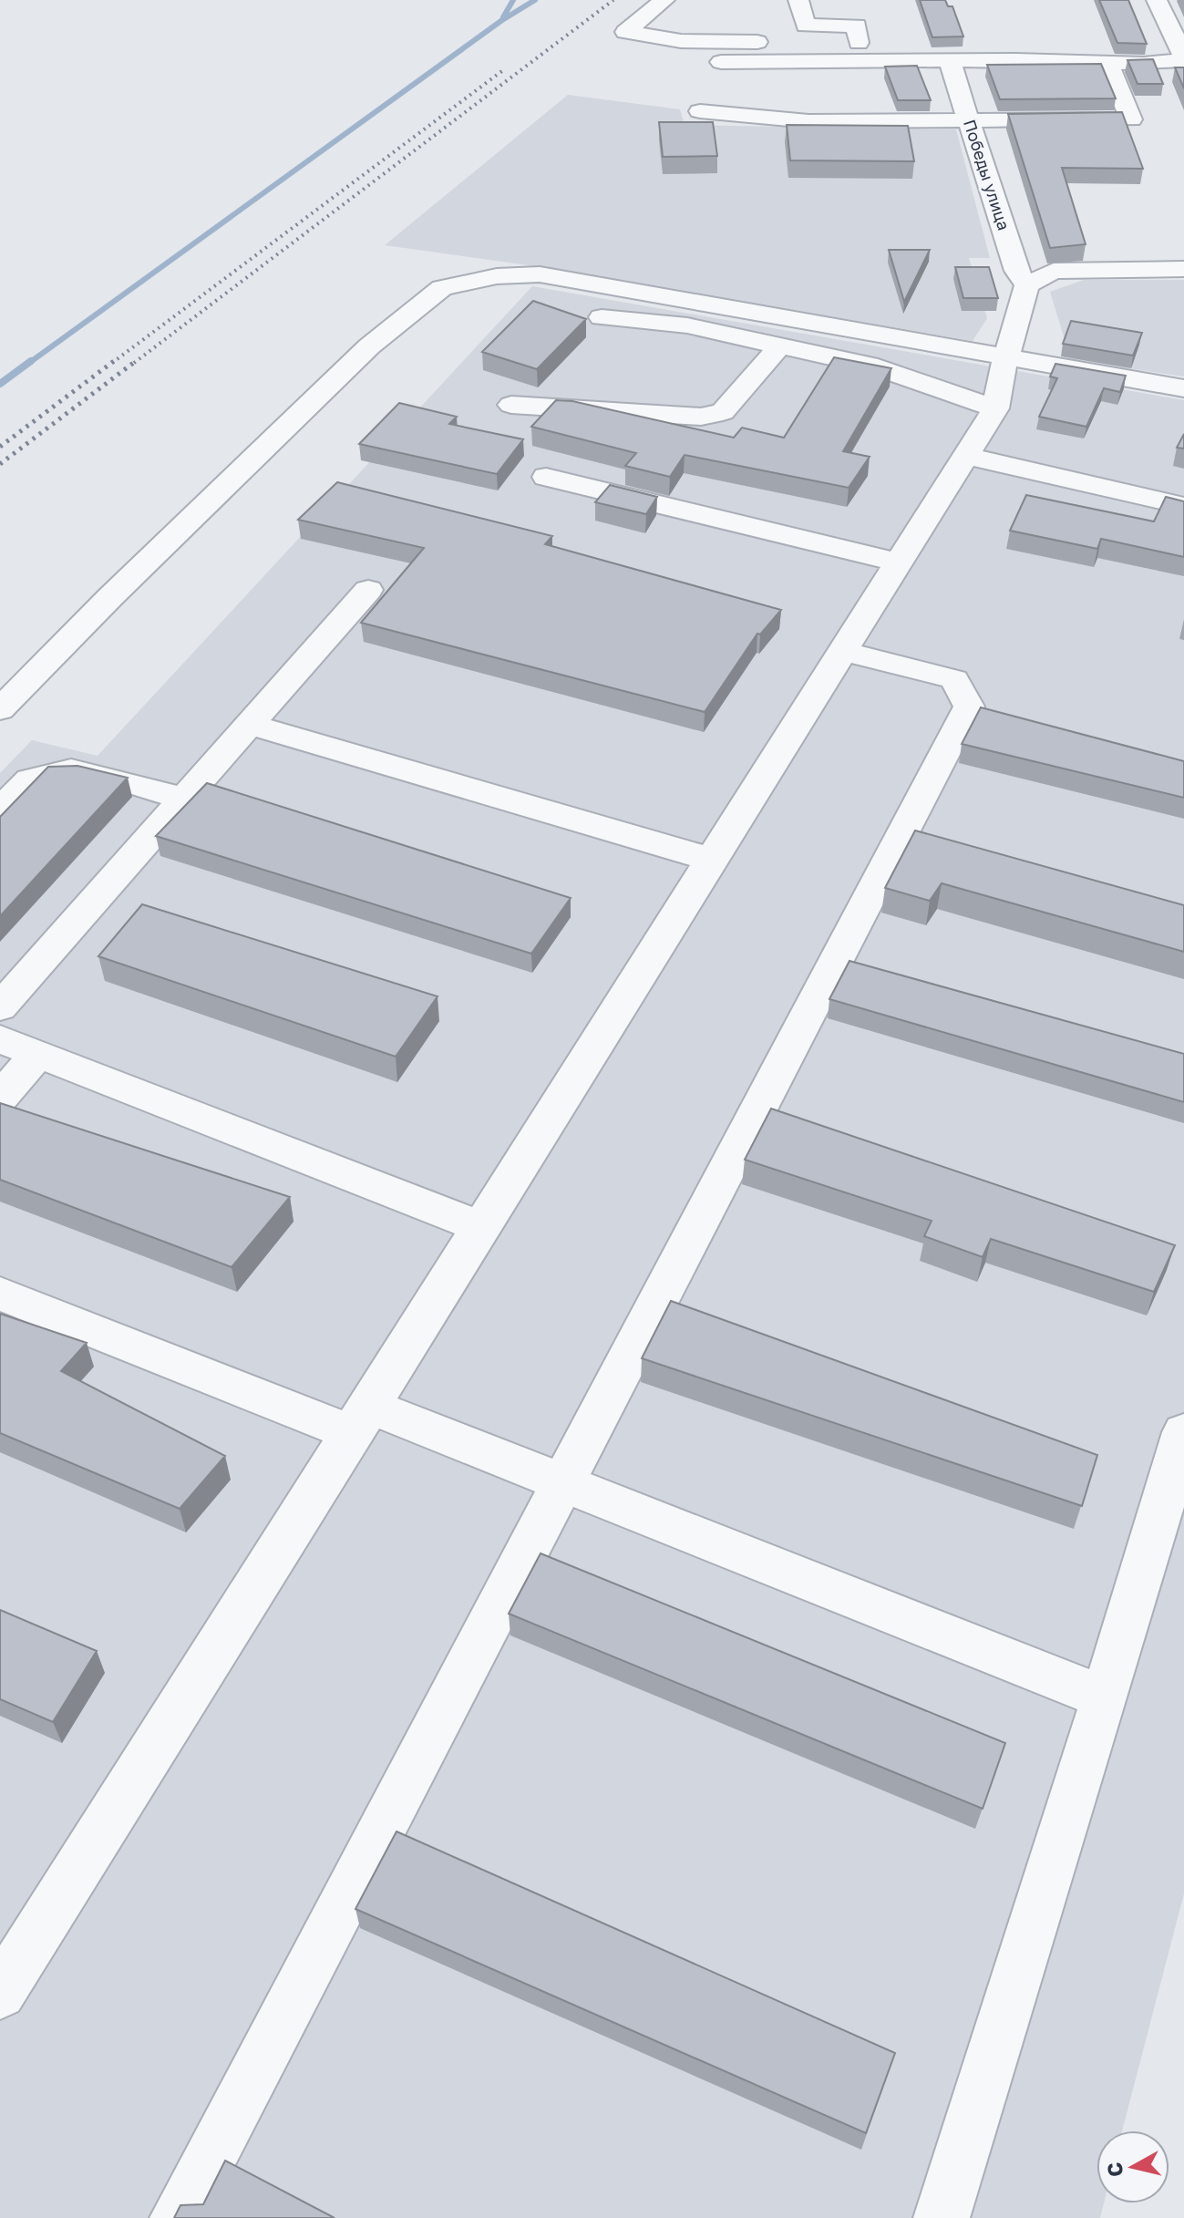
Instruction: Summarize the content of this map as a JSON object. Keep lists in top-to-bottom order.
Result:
{
  "streets": {
    "street": ["Победы улица"]
  },
  "north": "left"
}
